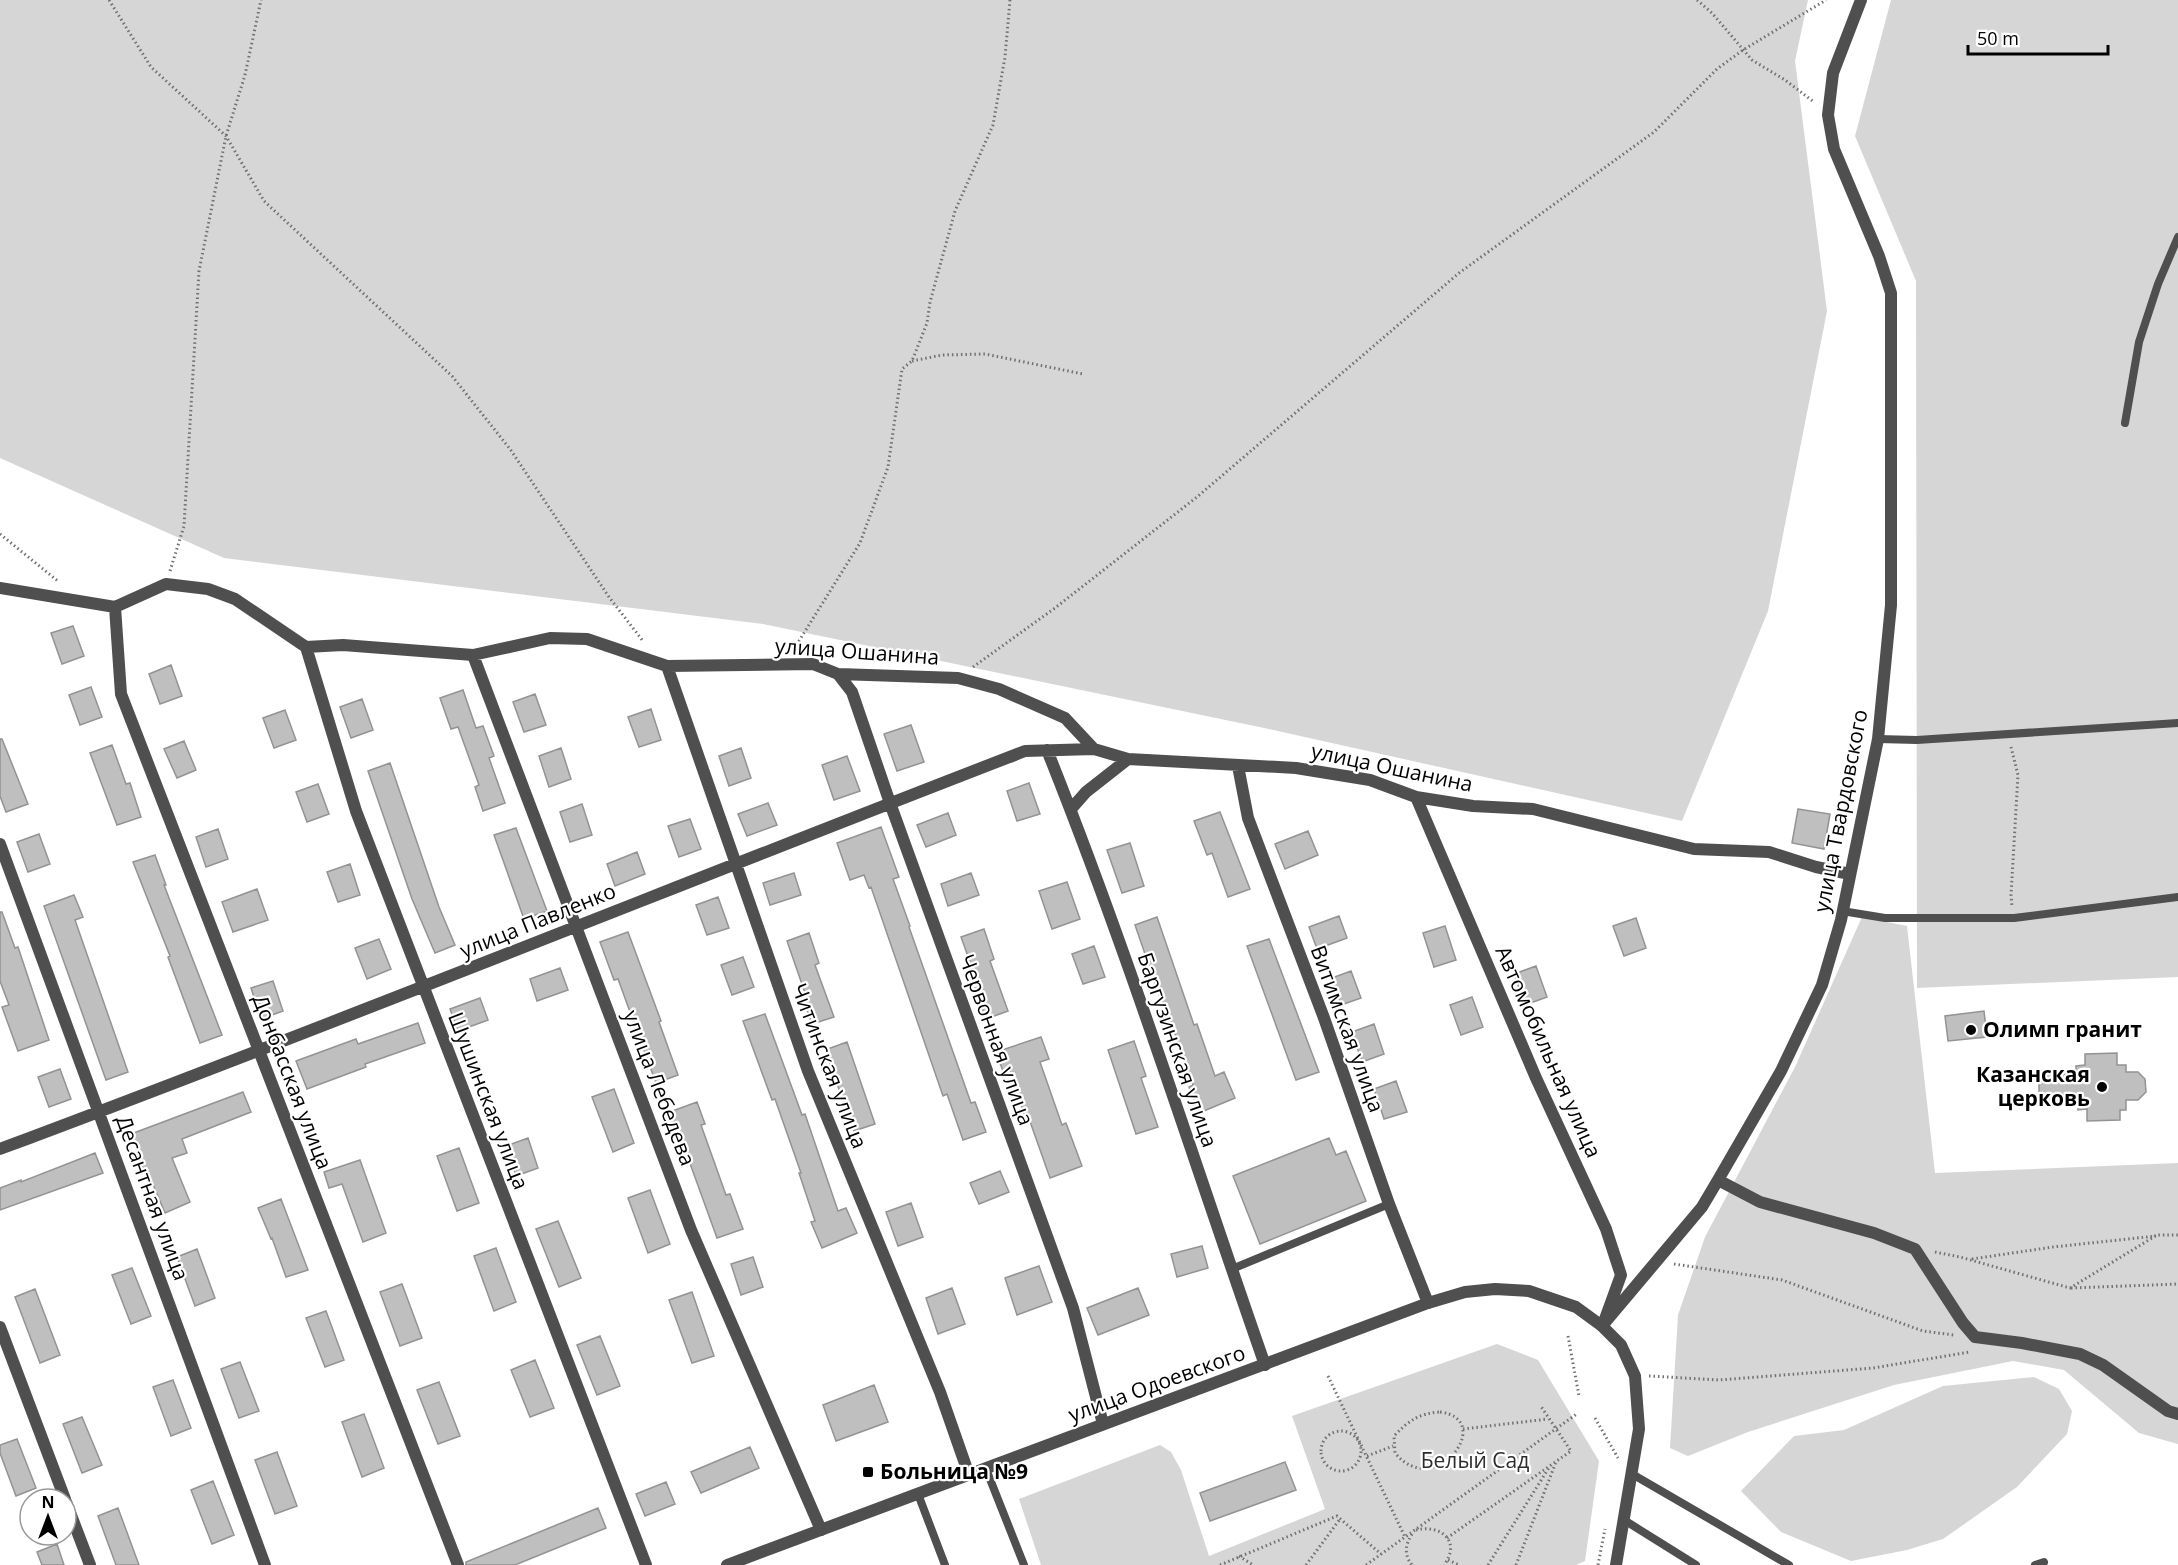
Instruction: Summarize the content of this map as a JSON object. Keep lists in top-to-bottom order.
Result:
{
  "streets": {
    "street": [
      "улица Ошанина",
      "улица Твардовского",
      "улица Павленко",
      "Витимская улица",
      "Червонная улица",
      "Баргузинская улица",
      "Автомобильная улица",
      "Читинская улица",
      "Донбасская улица",
      "улица Лебедева",
      "Шушинская улица",
      "Десантная улица",
      "улица Одоевского"
    ]
  },
  "crossings": [
    ["улица Ошанина", "улица Твардовского"],
    ["улица Ошанина", "улица Павленко"],
    ["улица Ошанина", "Витимская улица"],
    ["улица Ошанина", "Червонная улица"],
    ["улица Ошанина", "Автомобильная улица"],
    ["улица Ошанина", "Читинская улица"],
    ["улица Ошанина", "улица Лебедева"],
    ["улица Ошанина", "Шушинская улица"],
    ["улица Твардовского", "Автомобильная улица"],
    ["улица Твардовского", "улица Одоевского"],
    ["улица Павленко", "Червонная улица"],
    ["улица Павленко", "Баргузинская улица"],
    ["улица Павленко", "Читинская улица"],
    ["улица Павленко", "Донбасская улица"],
    ["улица Павленко", "улица Лебедева"],
    ["улица Павленко", "Шушинская улица"],
    ["улица Павленко", "Десантная улица"],
    ["Витимская улица", "улица Одоевского"],
    ["Червонная улица", "улица Одоевского"],
    ["Баргузинская улица", "улица Одоевского"],
    ["Автомобильная улица", "улица Одоевского"],
    ["Читинская улица", "улица Одоевского"],
    ["улица Лебедева", "улица Одоевского"]
  ],
  "parks": ["Белый Сад"],
  "places": {
    "other": ["Олимп гранит", "Казанская церковь"],
    "transit": ["Больница №9"]
  },
  "scale_bar": "50 m",
  "north": "top"
}
